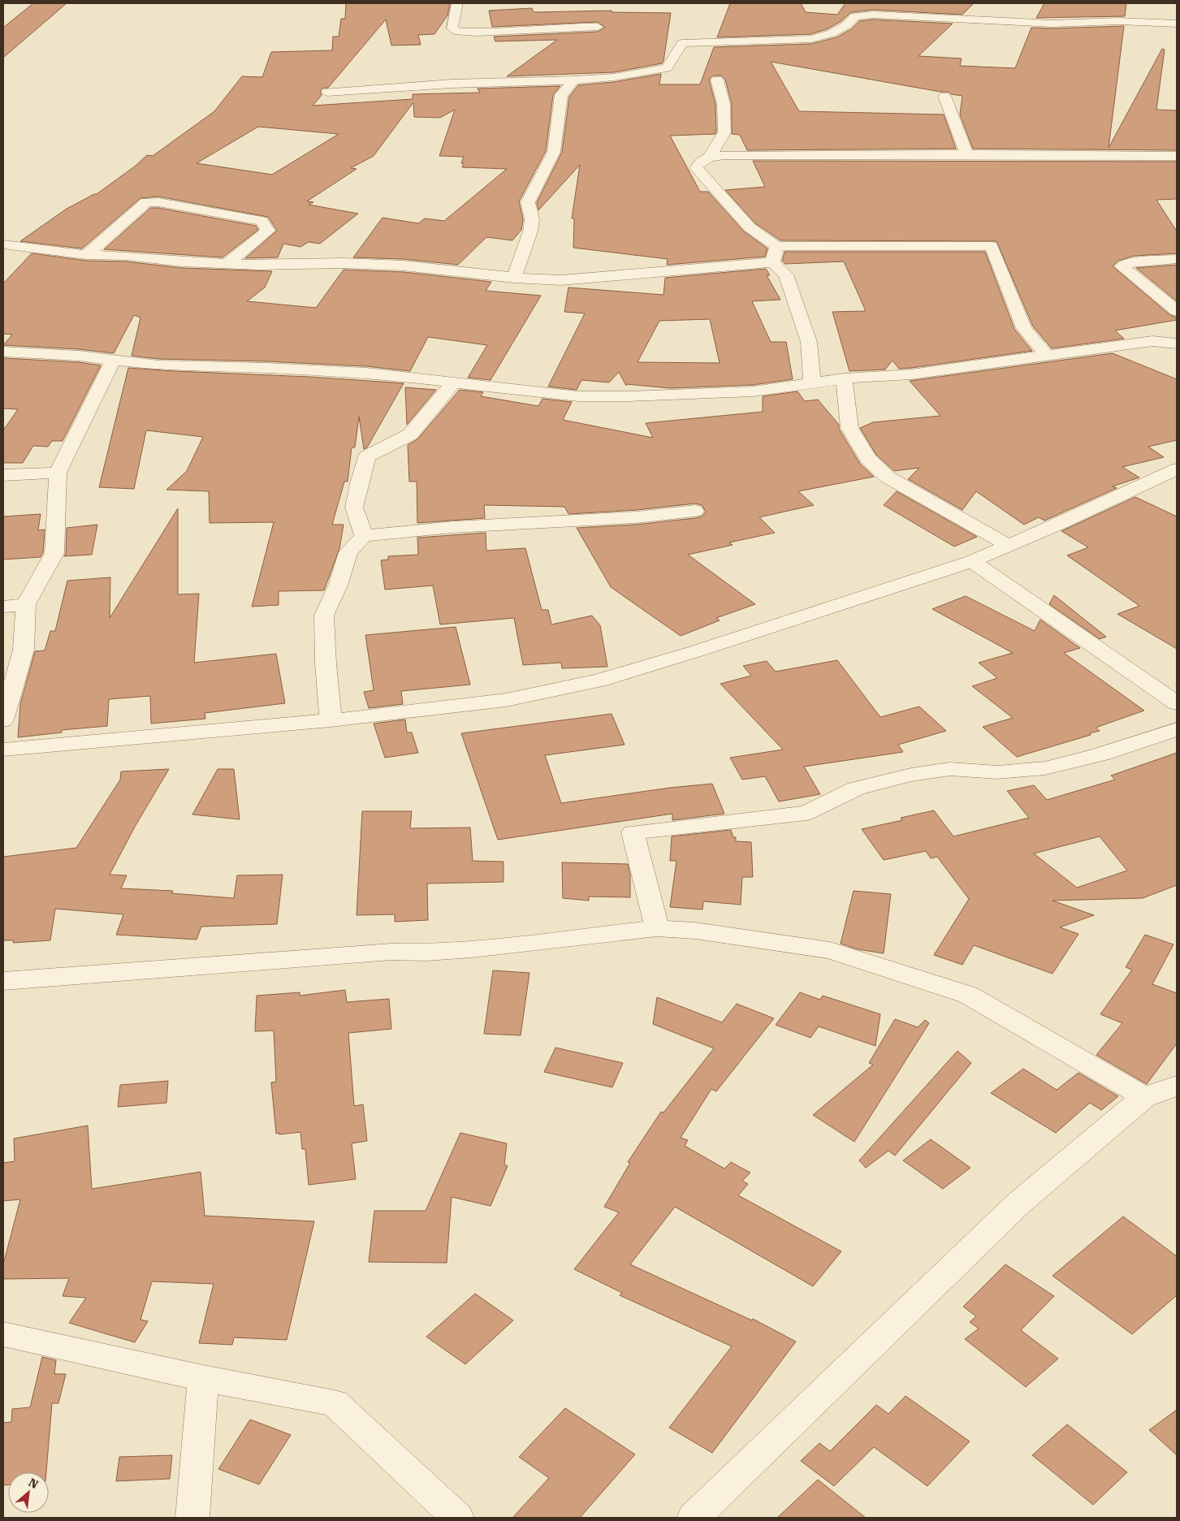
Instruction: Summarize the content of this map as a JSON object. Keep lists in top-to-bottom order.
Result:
{
  "north": "top right"
}
